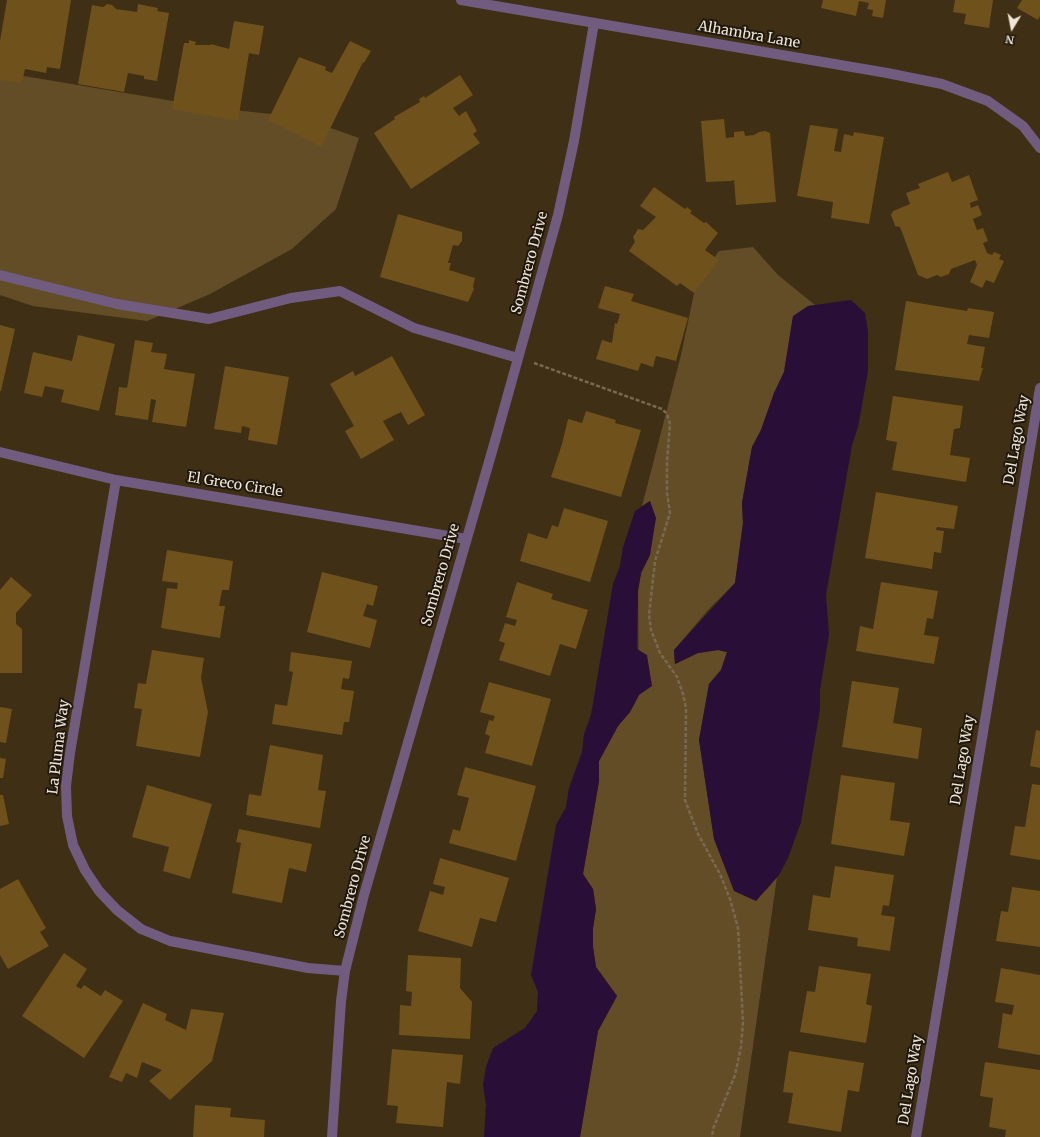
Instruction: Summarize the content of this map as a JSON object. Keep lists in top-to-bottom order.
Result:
{
  "streets": {
    "street": [
      "Alhambra Lane",
      "Sombrero Drive",
      "Del Lago Way",
      "El Greco Circle",
      "La Pluma Way"
    ]
  },
  "crossings": [
    ["Alhambra Lane", "Sombrero Drive"],
    ["Sombrero Drive", "El Greco Circle"],
    ["Sombrero Drive", "La Pluma Way"],
    ["El Greco Circle", "La Pluma Way"]
  ],
  "north": "bottom"
}
